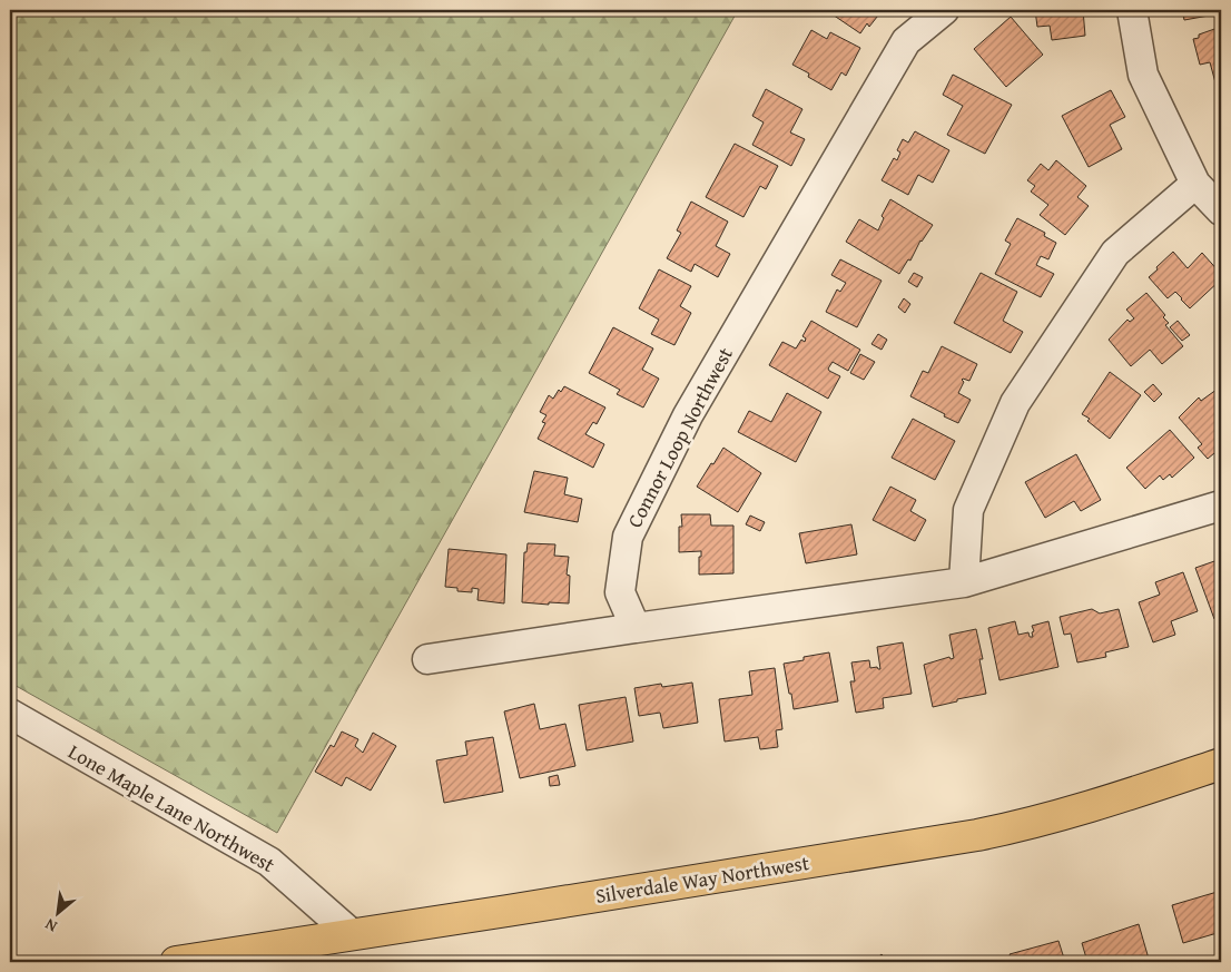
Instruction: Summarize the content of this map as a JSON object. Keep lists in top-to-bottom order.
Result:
{
  "streets": {
    "main road": ["Silverdale Way Northwest"],
    "street": ["Connor Loop Northwest", "Lone Maple Lane Northwest"]
  },
  "crossings": [
    ["Lone Maple Lane Northwest", "Silverdale Way Northwest"]
  ],
  "north": "bottom left"
}
